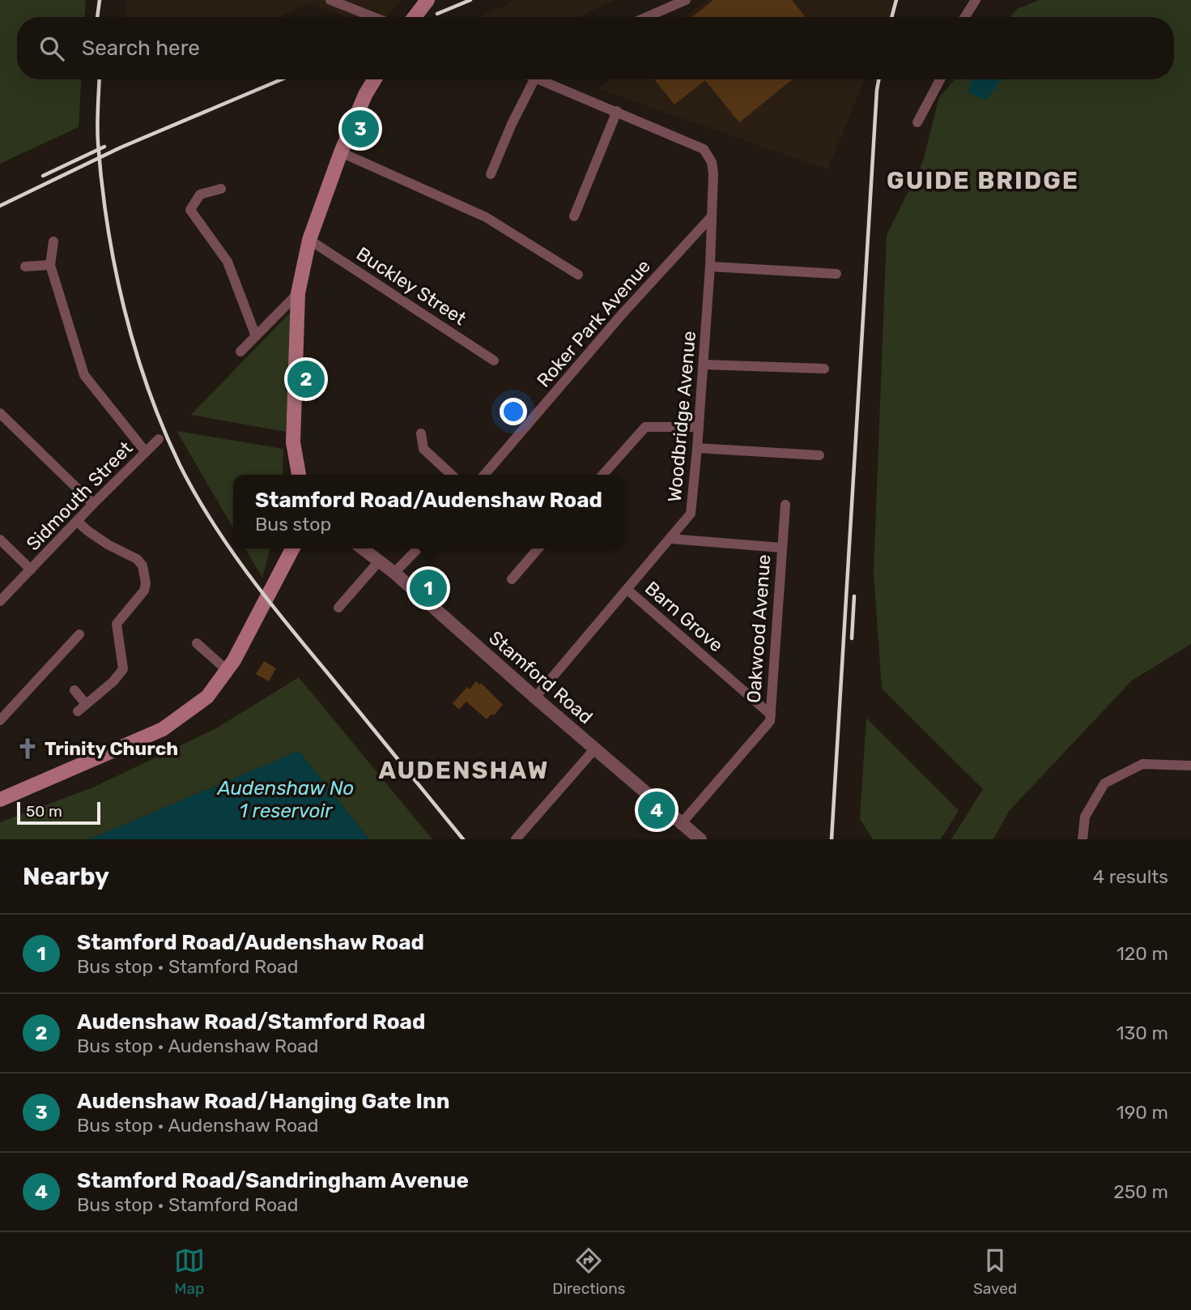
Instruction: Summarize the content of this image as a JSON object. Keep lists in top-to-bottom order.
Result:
{
  "streets": {
    "street": [
      "Buckley Street",
      "Roker Park Avenue",
      "Woodbridge Avenue",
      "Sidmouth Street",
      "Barn Grove",
      "Oakwood Avenue",
      "Stamford Road"
    ]
  },
  "crossings": [
    ["Roker Park Avenue", "Woodbridge Avenue"],
    ["Woodbridge Avenue", "Barn Grove"],
    ["Woodbridge Avenue", "Stamford Road"],
    ["Barn Grove", "Oakwood Avenue"],
    ["Oakwood Avenue", "Stamford Road"]
  ],
  "districts": ["GUIDE BRIDGE", "AUDENSHAW"],
  "water": ["Audenshaw No 1 reservoir"],
  "places": {
    "church": ["Trinity Church"]
  },
  "scale_bar": "50 m",
  "page": {
    "search": "Search here",
    "pins": [
      "3",
      "2",
      "1",
      "4"
    ],
    "popup": ["Stamford Road/Audenshaw Road", "Bus stop"],
    "scale": "50 m",
    "heading": ["Nearby", "4 results"],
    "list": [
      {
        "mark": "1",
        "name": "Stamford Road/Audenshaw Road",
        "note": "Bus stop · Stamford Road",
        "value": "120 m"
      },
      {
        "mark": "2",
        "name": "Audenshaw Road/Stamford Road",
        "note": "Bus stop · Audenshaw Road",
        "value": "130 m"
      },
      {
        "mark": "3",
        "name": "Audenshaw Road/Hanging Gate Inn",
        "note": "Bus stop · Audenshaw Road",
        "value": "190 m"
      },
      {
        "mark": "4",
        "name": "Stamford Road/Sandringham Avenue",
        "note": "Bus stop · Stamford Road",
        "value": "250 m"
      }
    ],
    "nav": ["Map", "Directions", "Saved"]
  }
}
